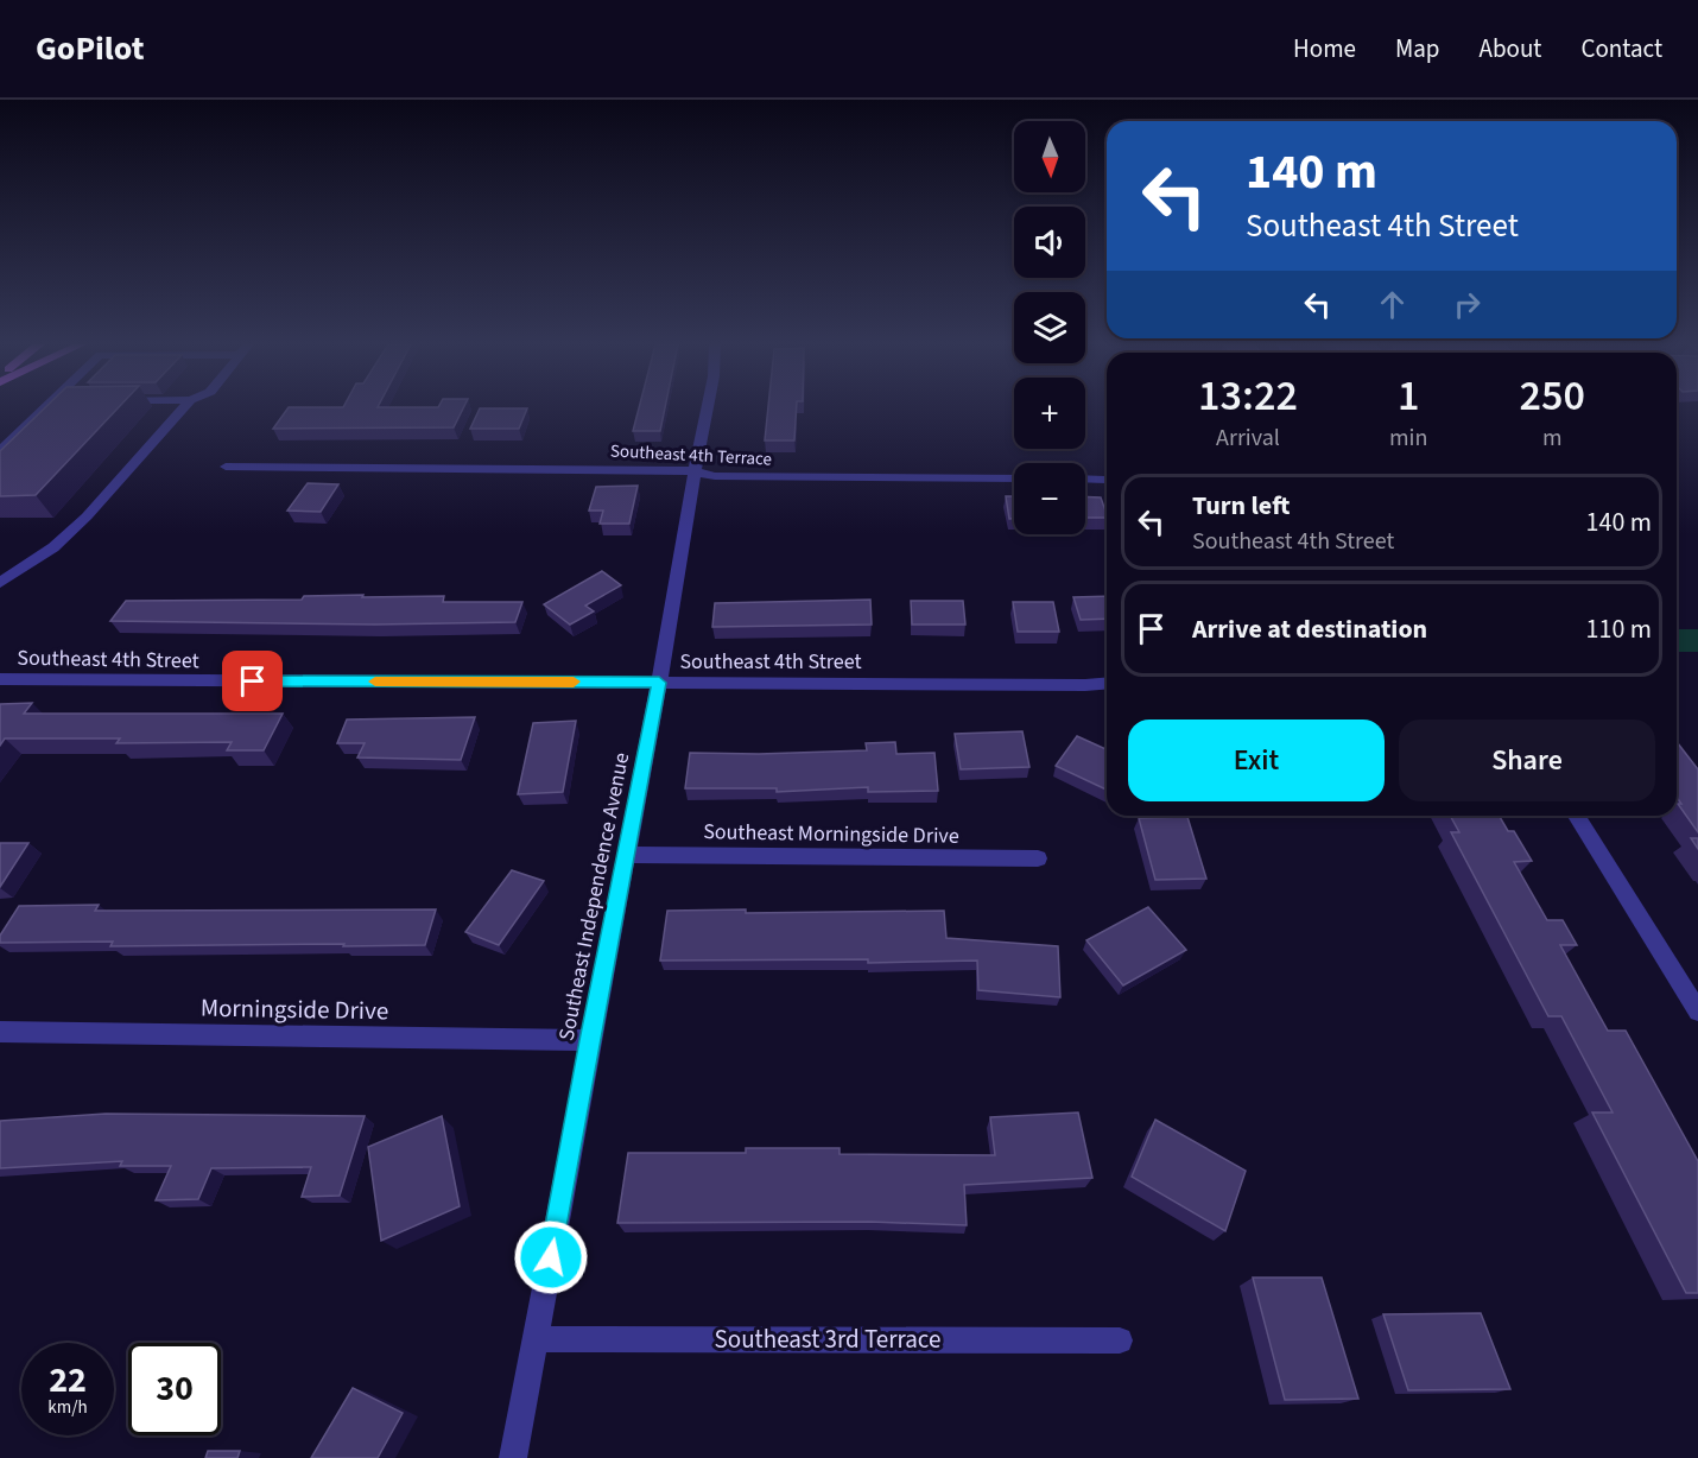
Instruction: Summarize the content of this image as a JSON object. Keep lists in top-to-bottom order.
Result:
{
  "streets": {
    "street": [
      "Southeast 4th Terrace",
      "Southeast 4th Street",
      "Southeast Morningside Drive",
      "Southeast Independence Avenue",
      "Morningside Drive",
      "Southeast 3rd Terrace"
    ]
  },
  "crossings": [
    ["Southeast 4th Terrace", "Southeast Independence Avenue"],
    ["Southeast 4th Street", "Southeast Independence Avenue"],
    ["Southeast Morningside Drive", "Southeast Independence Avenue"],
    ["Southeast Independence Avenue", "Morningside Drive"],
    ["Southeast Independence Avenue", "Southeast 3rd Terrace"]
  ],
  "north": "bottom",
  "page": {
    "header": "GoPilot",
    "nav": [
      "Home",
      "Map",
      "About",
      "Contact"
    ],
    "map_buttons": ["+", "−"],
    "turn": ["140 m", "Southeast 4th Street"],
    "eta": [
      "13:22",
      "Arrival",
      "1",
      "min",
      "250",
      "m"
    ],
    "list": [
      {
        "name": "Turn left",
        "note": "Southeast 4th Street",
        "value": "140 m"
      },
      {
        "name": "Arrive at destination",
        "value": "110 m"
      }
    ],
    "buttons": ["Exit", "Share"],
    "speed": "22 km/h",
    "limit": "30"
  }
}
